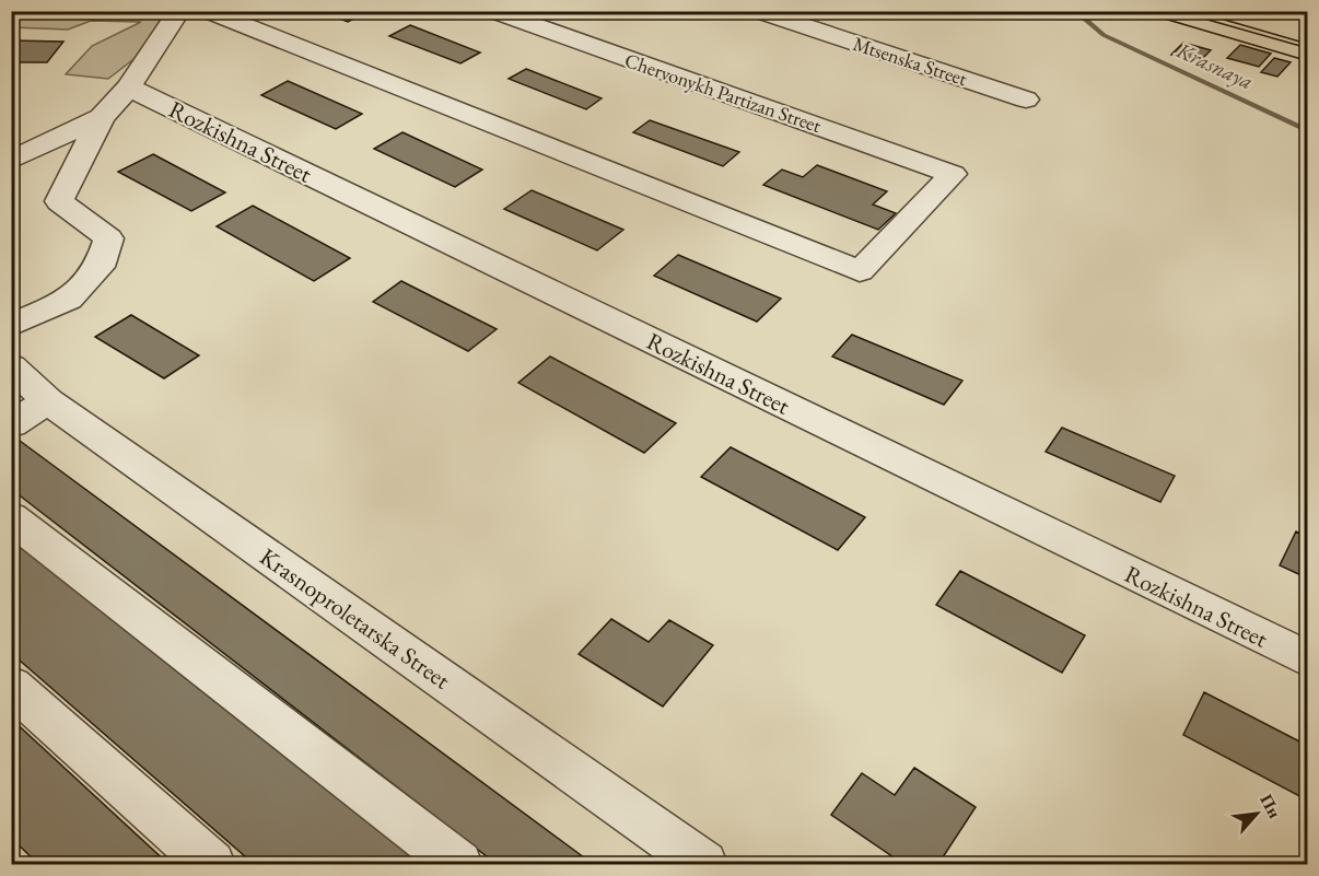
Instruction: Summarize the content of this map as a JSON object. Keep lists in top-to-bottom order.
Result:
{
  "streets": {
    "street": [
      "Mtsenska Street",
      "Chervonykh Partizan Street",
      "Rozkishna Street",
      "Krasnoproletarska Street"
    ]
  },
  "water": ["Krasnaya"],
  "north": "top right"
}
